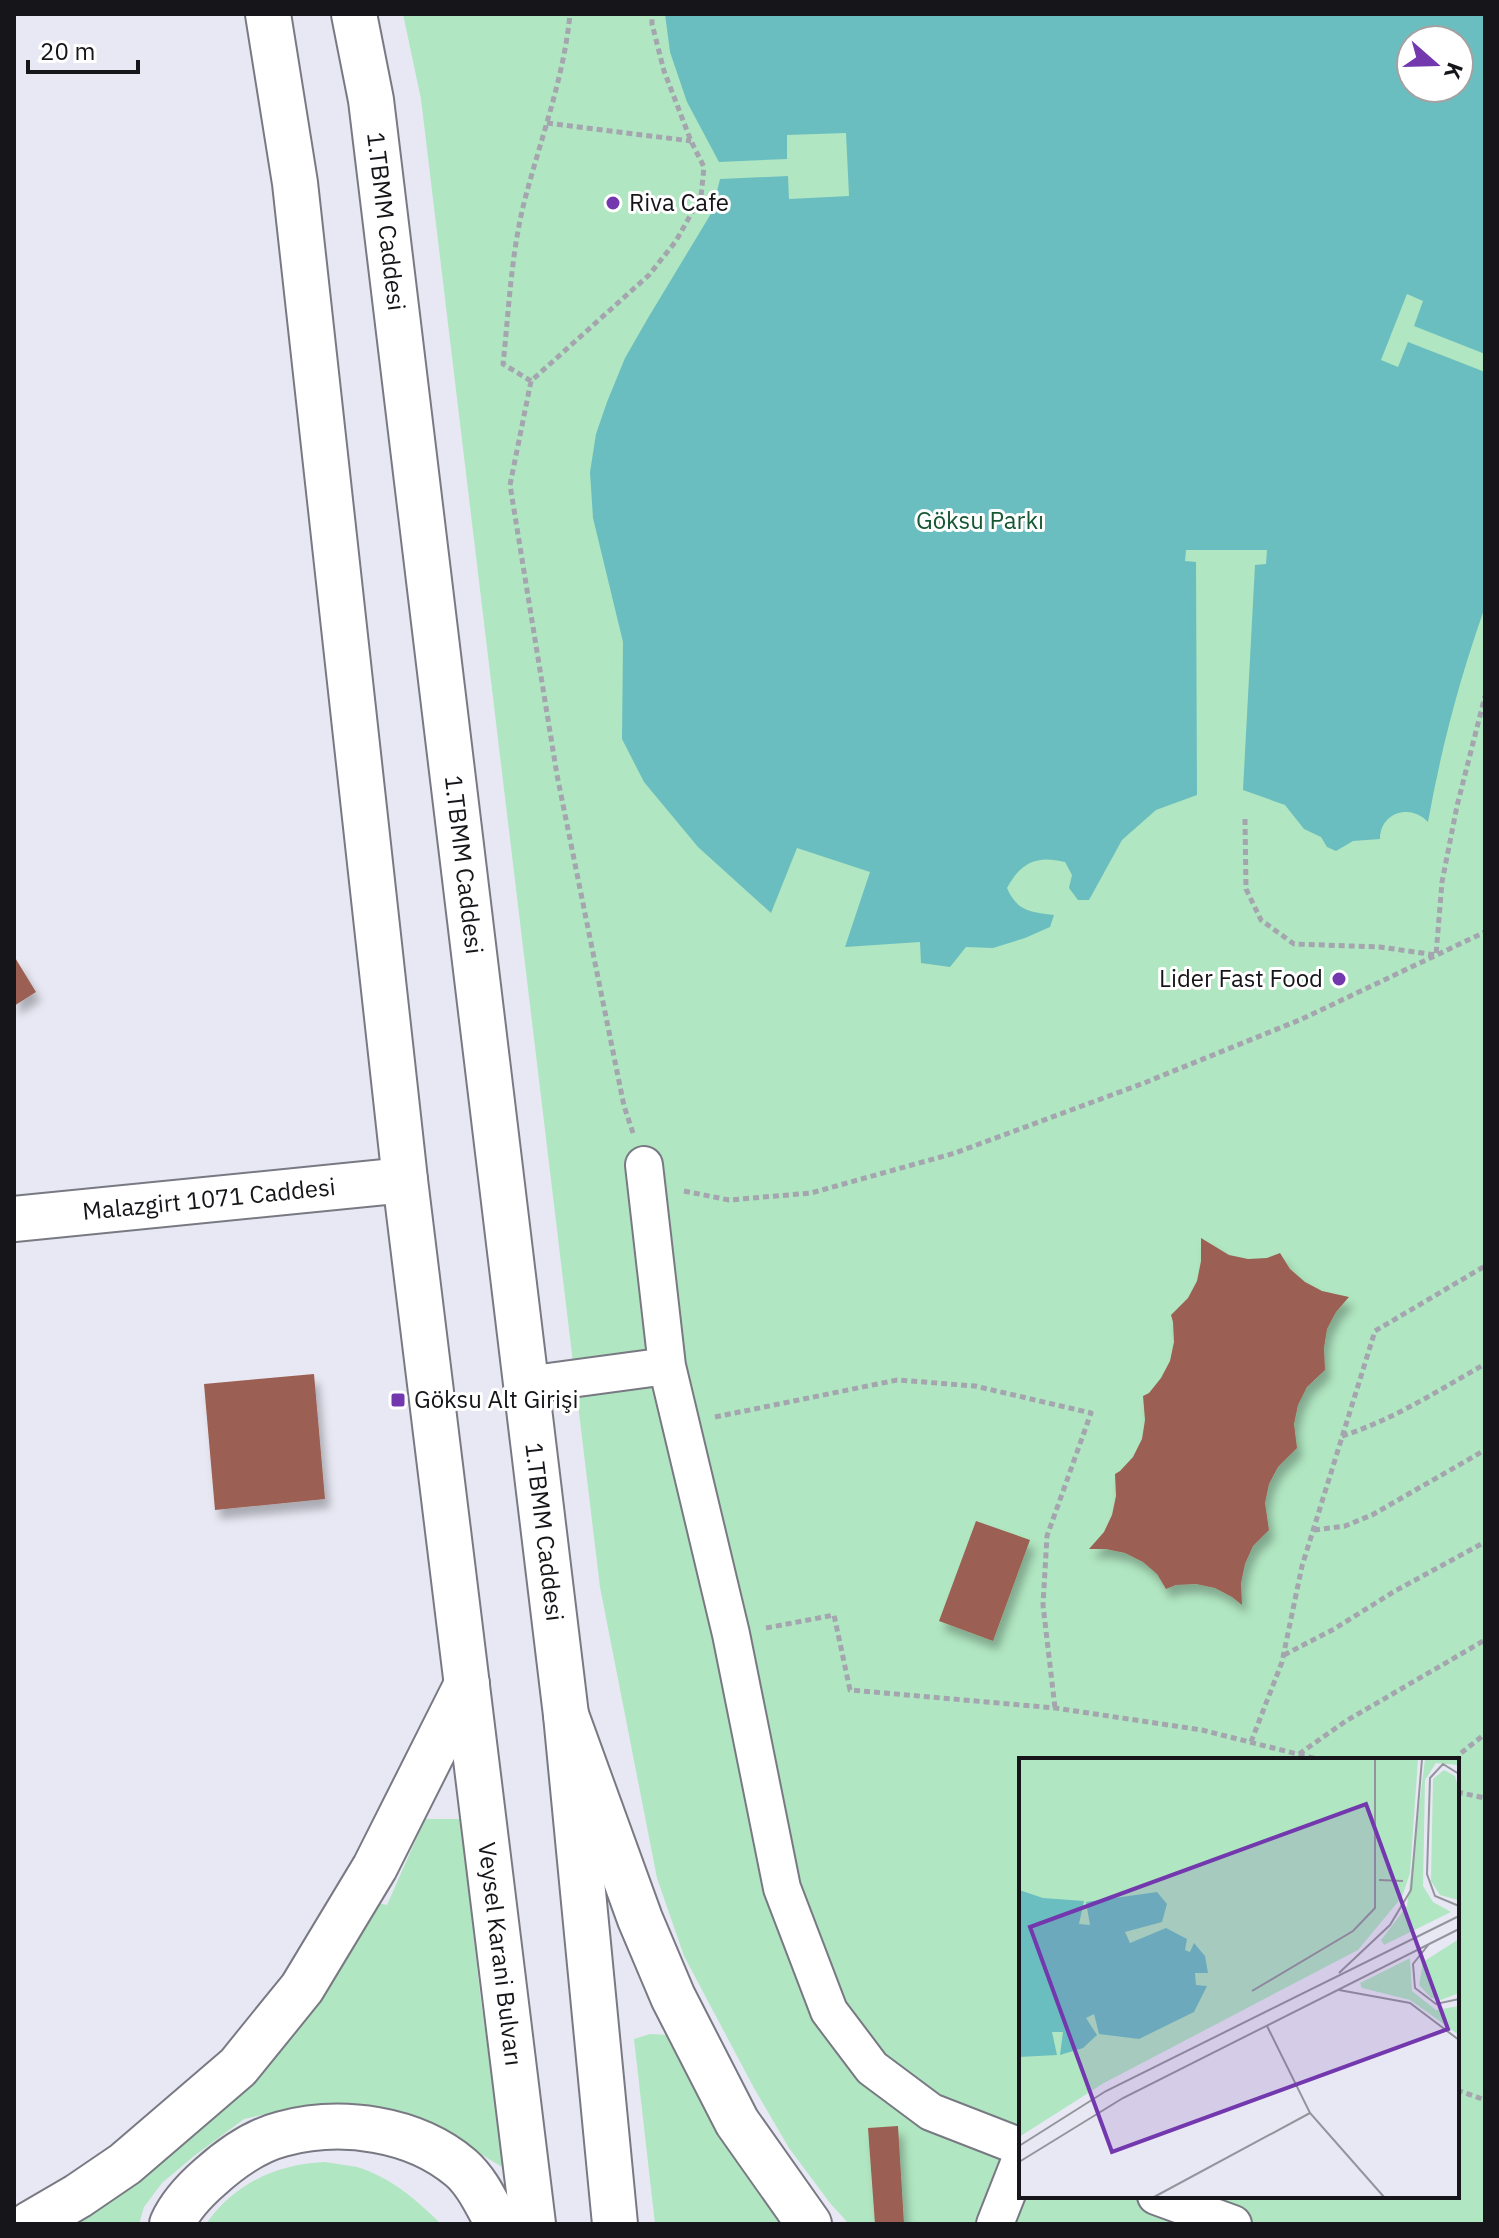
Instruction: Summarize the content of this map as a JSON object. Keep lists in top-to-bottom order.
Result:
{
  "streets": {
    "main road": ["1.TBMM Caddesi", "Malazgirt 1071 Caddesi", "Veysel Karani Bulvarı"]
  },
  "parks": ["Göksu Parkı"],
  "places": {
    "other": ["Riva Cafe", "Lider Fast Food"],
    "transit": ["Göksu Alt Girişi"]
  },
  "scale_bar": "20 m",
  "north": "right"
}
